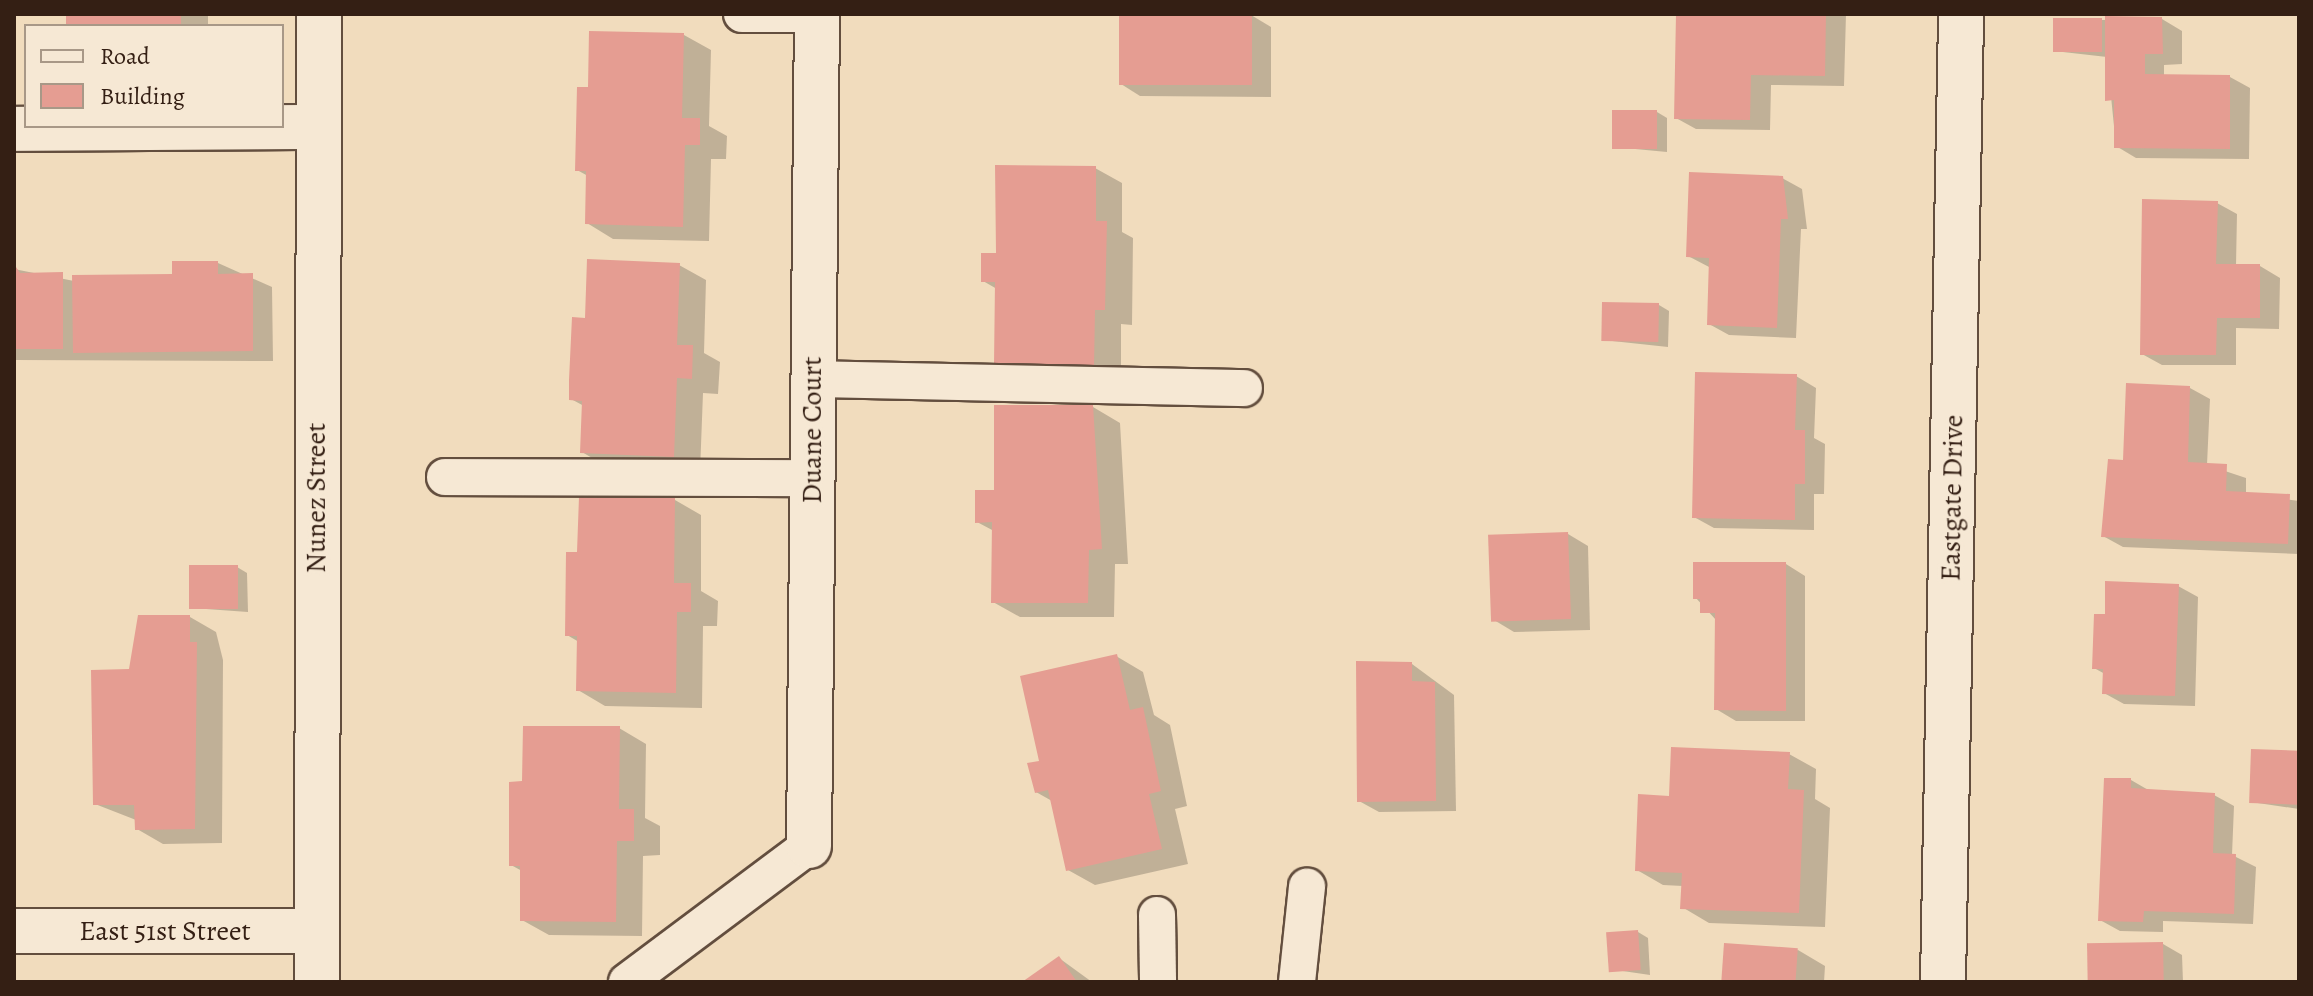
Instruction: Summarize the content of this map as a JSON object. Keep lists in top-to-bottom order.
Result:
{
  "streets": {
    "street": [
      "Duane Court",
      "Nunez Street",
      "Eastgate Drive",
      "East 51st Street"
    ]
  },
  "crossings": [
    ["Nunez Street", "East 51st Street"]
  ],
  "legend": ["Road", "Building"]
}
